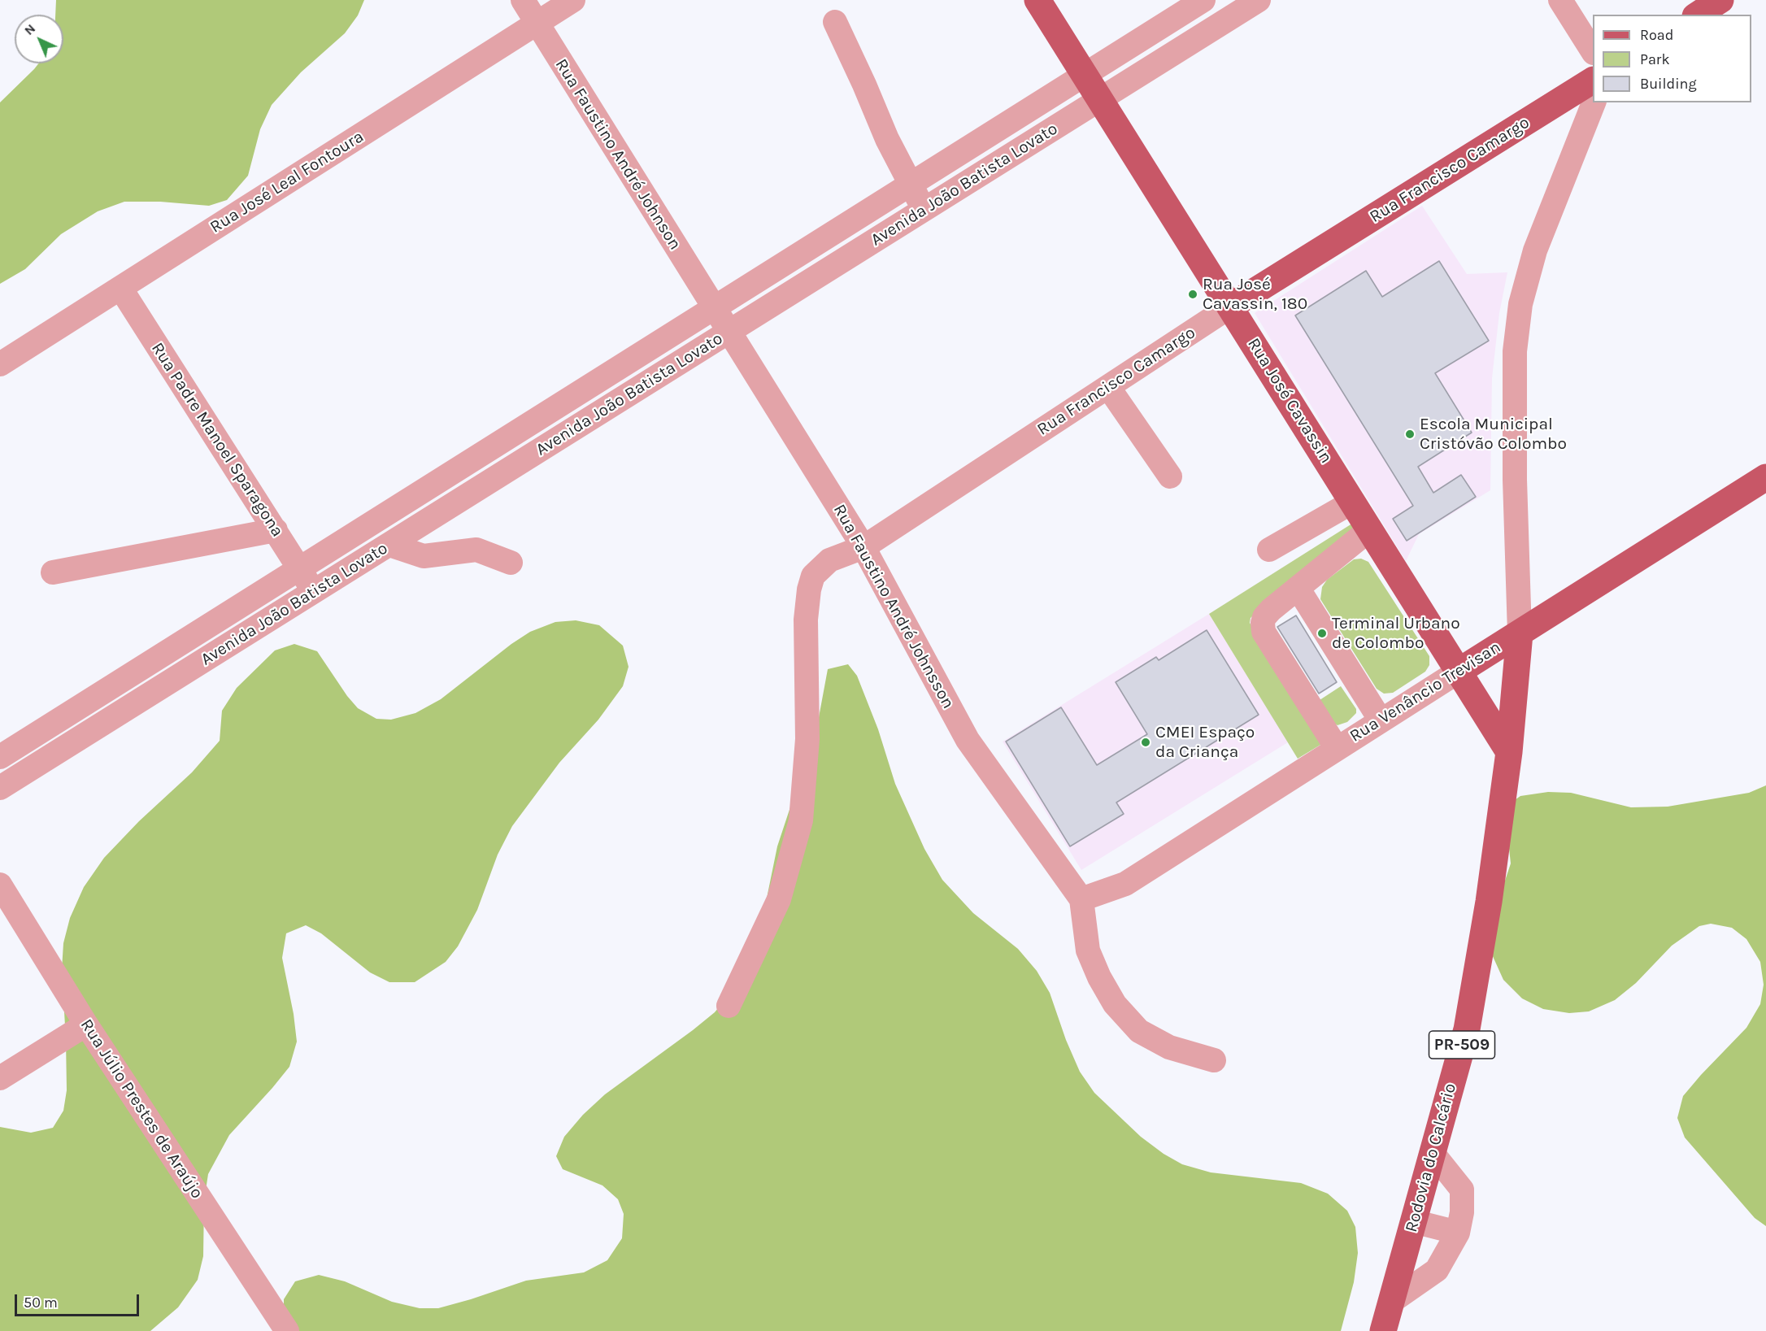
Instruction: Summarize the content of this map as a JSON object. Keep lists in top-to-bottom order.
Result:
{
  "streets": {
    "main road": [
      "Rua Francisco Camargo",
      "Rua José Cavassin",
      "Rua Venâncio Trevisan",
      "PR-509",
      "Rodovia do Calcário"
    ],
    "street": [
      "Rua Faustino André Johnson",
      "Rua José Leal Fontoura",
      "Avenida João Batista Lovato",
      "Rua Padre Manoel Sparagona",
      "Rua Faustino André Johnsson",
      "Rua Júlio Prestes de Araújo"
    ]
  },
  "crossings": [
    ["Rua Faustino André Johnson", "Rua José Leal Fontoura"],
    ["Rua Faustino André Johnson", "Avenida João Batista Lovato"],
    ["Rua Faustino André Johnson", "Rua Faustino André Johnsson"],
    ["Rua Francisco Camargo", "Rua José Cavassin"],
    ["Rua Francisco Camargo", "Rua Faustino André Johnsson"],
    ["Rua José Leal Fontoura", "Rua Padre Manoel Sparagona"],
    ["Avenida João Batista Lovato", "Rua José Cavassin"],
    ["Avenida João Batista Lovato", "Rua Padre Manoel Sparagona"],
    ["Avenida João Batista Lovato", "Rua Faustino André Johnsson"],
    ["Rua José Cavassin", "Rua Venâncio Trevisan"],
    ["Rua José Cavassin", "PR-509"],
    ["Rua José Cavassin", "Rodovia do Calcário"],
    ["Rua Faustino André Johnsson", "Rua Venâncio Trevisan"],
    ["Rua Venâncio Trevisan", "PR-509"],
    ["PR-509", "Rodovia do Calcário"]
  ],
  "places": [
    "Rua José Cavassin, 180",
    "Escola Municipal Cristóvão Colombo",
    "Terminal Urbano de Colombo",
    "CMEI Espaço da Criança"
  ],
  "legend": ["Road", "Park", "Building"],
  "scale_bar": "50 m",
  "north": "top left"
}
